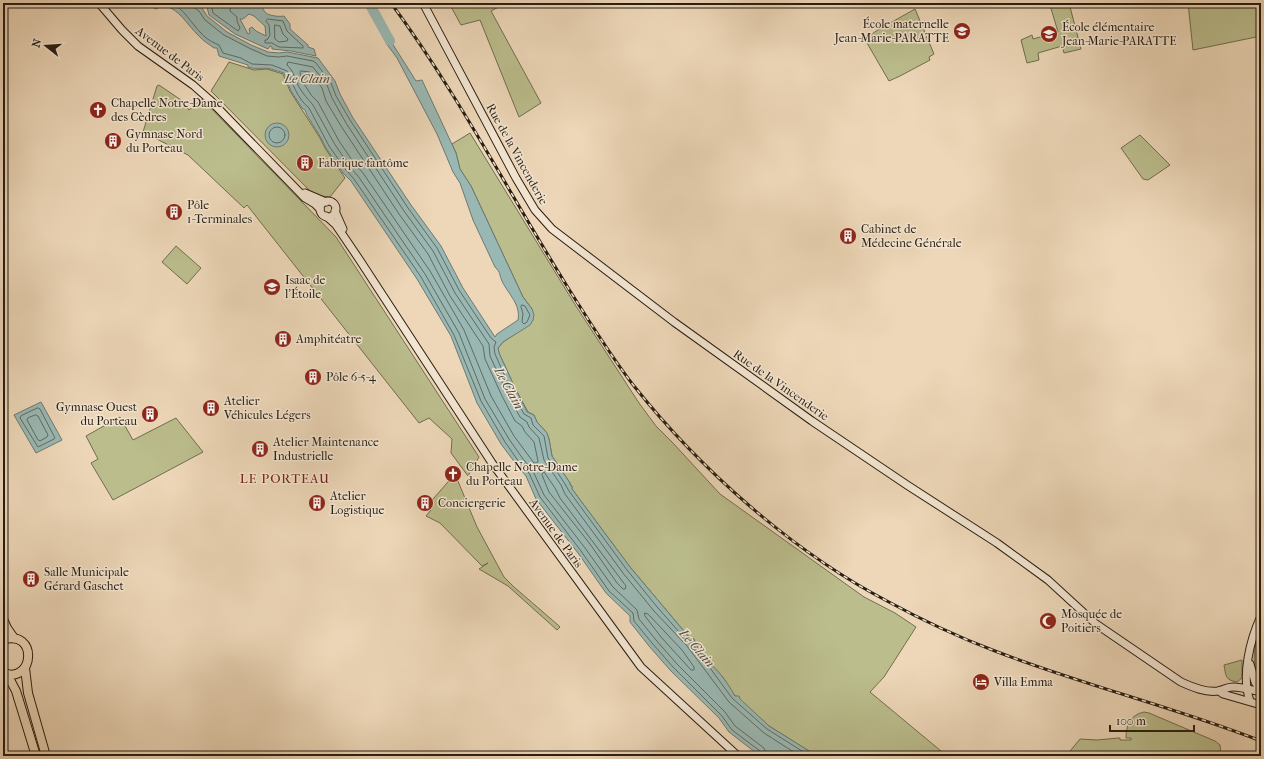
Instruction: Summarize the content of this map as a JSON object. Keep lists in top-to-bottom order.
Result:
{
  "streets": {
    "main road": ["Avenue de Paris", "Rue de la Vincenderie"]
  },
  "districts": ["LE PORTEAU"],
  "water": ["Le Clain"],
  "places": {
    "school or university": ["École maternelle Jean-Marie-PARATTE", "École élémentaire Jean-Marie-PARATTE", "Isaac de l'Étoile"],
    "church": ["Chapelle Notre-Dame des Cèdres", "Chapelle Notre-Dame du Porteau"],
    "building": [
      "Gymnase Nord du Porteau",
      "Fabrique fantôme",
      "Pôle 1-Terminales",
      "Cabinet de Médecine Générale",
      "Amphitéatre",
      "Pôle 6-5-4",
      "Atelier Véhicules Légers",
      "Gymnase Ouest du Porteau",
      "Atelier Maintenance Industrielle",
      "Atelier Logistique",
      "Conciergerie",
      "Salle Municipale Gérard Gaschet"
    ],
    "mosque": ["Mosquée de Poitiers"],
    "hotel": ["Villa Emma"]
  },
  "scale_bar": "100 m",
  "north": "left"
}
